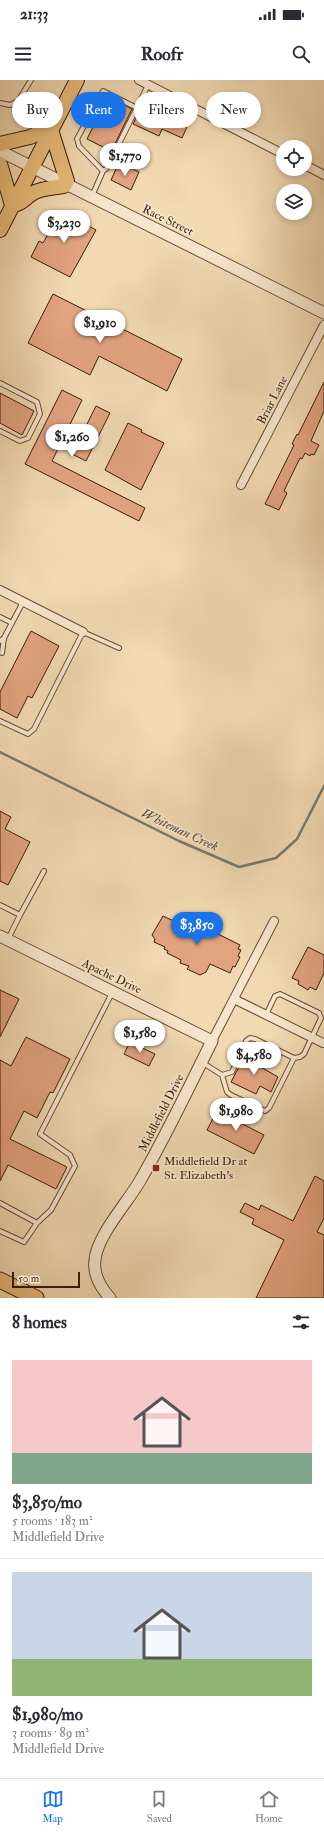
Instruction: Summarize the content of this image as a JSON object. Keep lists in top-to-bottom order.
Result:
{
  "streets": {
    "street": [
      "Race Street",
      "Briar Lane",
      "Apache Drive",
      "Middlefield Drive"
    ]
  },
  "crossings": [
    ["Apache Drive", "Middlefield Drive"]
  ],
  "water": ["Whiteman Creek"],
  "places": {
    "transit": ["Middlefield Dr at St. Elizabeth's"]
  },
  "scale_bar": "50 m",
  "page": {
    "status": "21:33",
    "header": "Roofr",
    "chip": [
      "Buy",
      "Rent",
      "Filters",
      "New"
    ],
    "price": [
      "$1,770",
      "$3,230",
      "$1,910",
      "$1,260",
      "$3,850",
      "$1,580",
      "$4,580",
      "$1,980"
    ],
    "scale": "50 m",
    "heading": "8 homes",
    "list": [
      {
        "name": "$3,850/mo",
        "note": "5 rooms · 183 m² · Middlefield Drive"
      },
      {
        "name": "$1,980/mo",
        "note": "3 rooms · 89 m² · Middlefield Drive"
      }
    ],
    "tabs": ["Map", "Saved", "Home"]
  }
}
